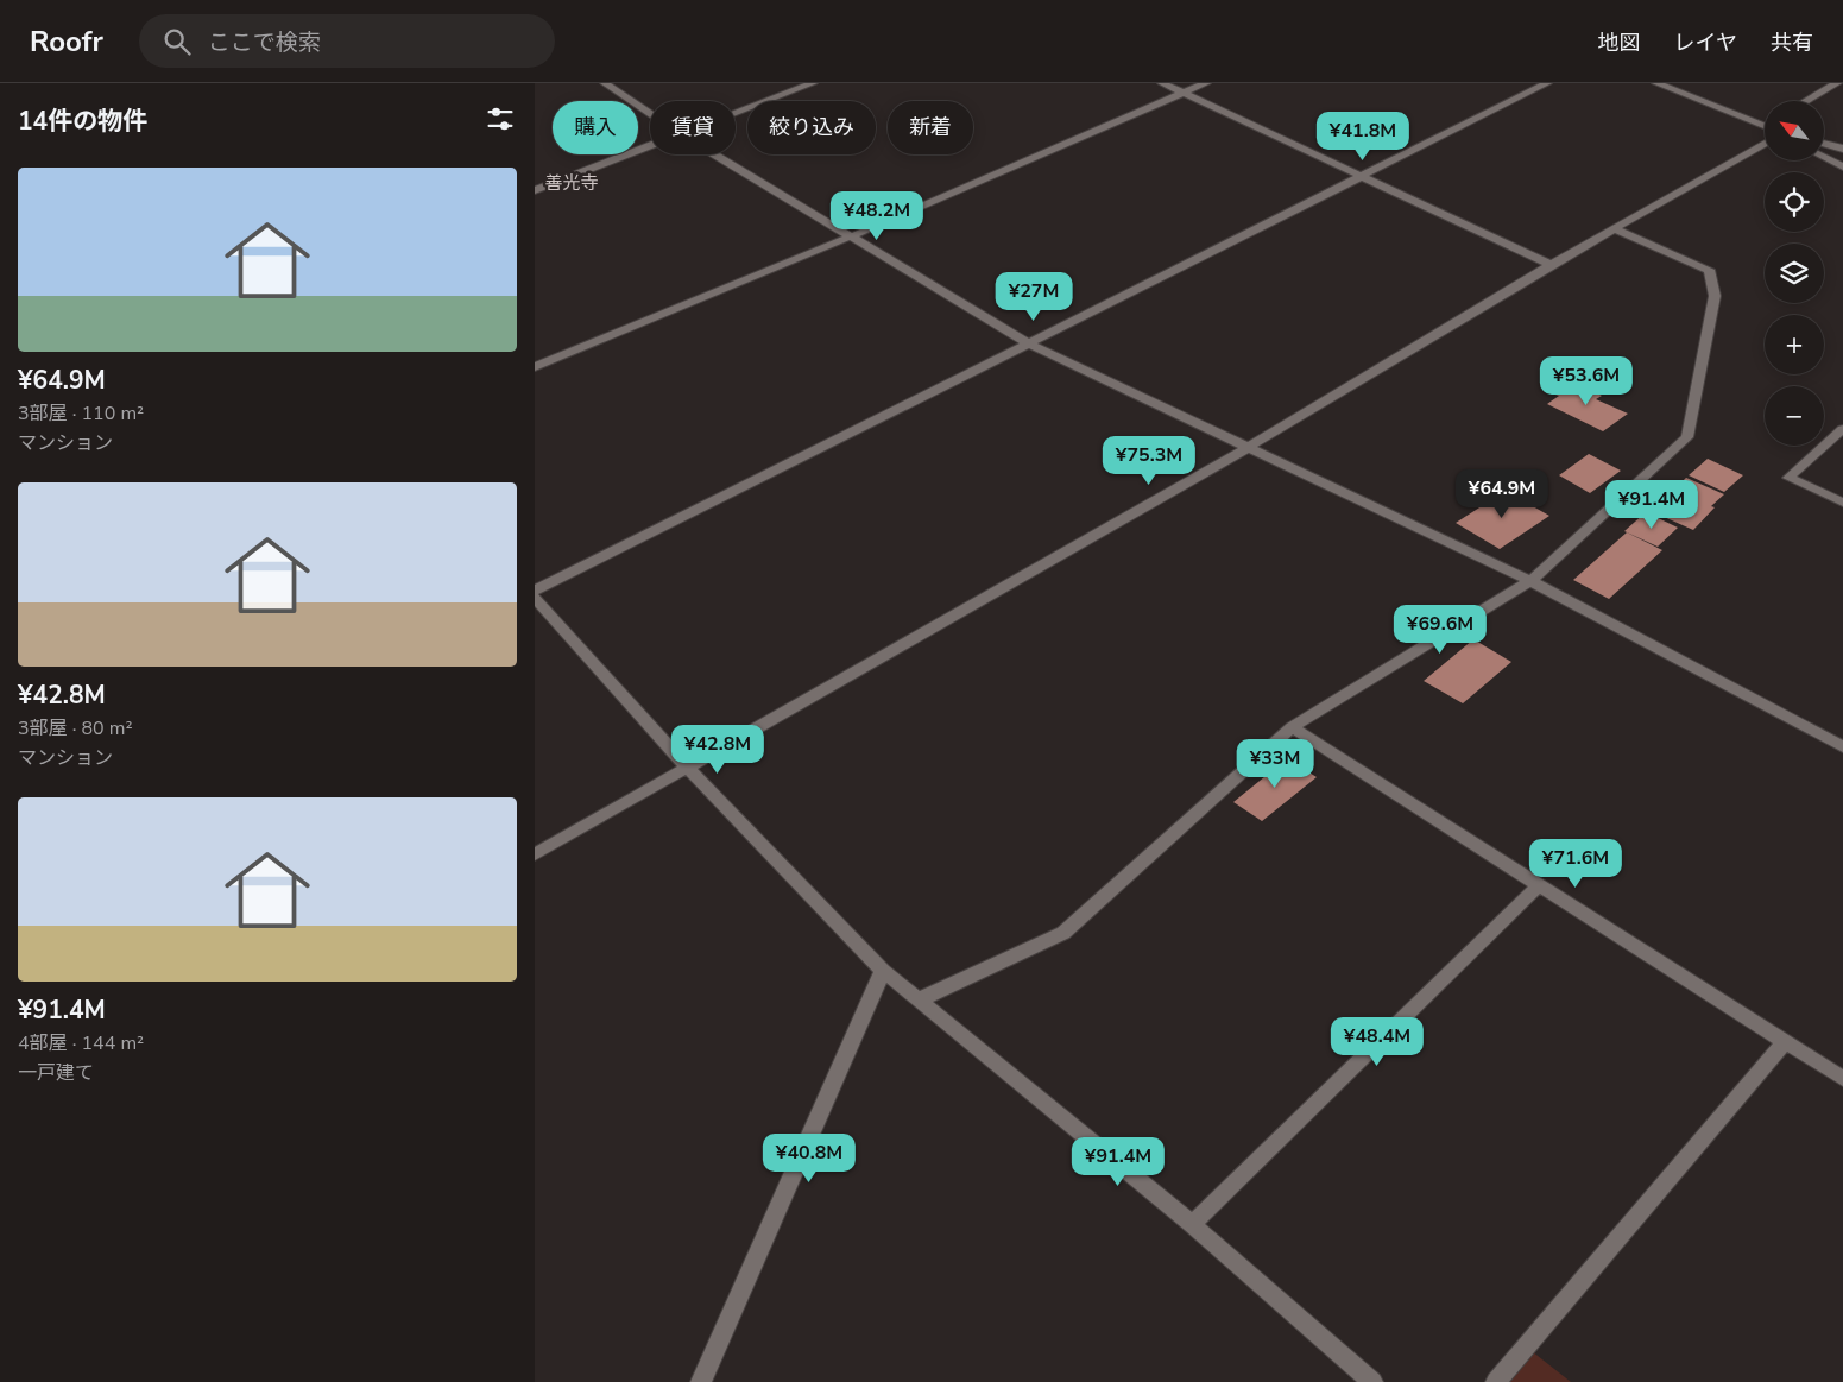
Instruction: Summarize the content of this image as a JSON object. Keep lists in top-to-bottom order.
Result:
{
  "districts": ["善光寺"],
  "north": "top left",
  "page": {
    "header": "Roofr",
    "search": "ここで検索",
    "nav": ["地図", "レイヤ", "共有"],
    "heading": "14件の物件",
    "map_buttons": ["+", "−"],
    "chip": [
      "購入",
      "賃貸",
      "絞り込み",
      "新着"
    ],
    "price": [
      "¥41.8M",
      "¥48.2M",
      "¥27M",
      "¥53.6M",
      "¥75.3M",
      "¥64.9M",
      "¥91.4M",
      "¥69.6M",
      "¥42.8M",
      "¥33M",
      "¥71.6M",
      "¥48.4M",
      "¥40.8M",
      "¥91.4M"
    ],
    "list": [
      {
        "name": "¥64.9M",
        "note": "3部屋 · 110 m² · マンション"
      },
      {
        "name": "¥42.8M",
        "note": "3部屋 · 80 m² · マンション"
      },
      {
        "name": "¥91.4M",
        "note": "4部屋 · 144 m² · 一戸建て"
      }
    ]
  }
}
